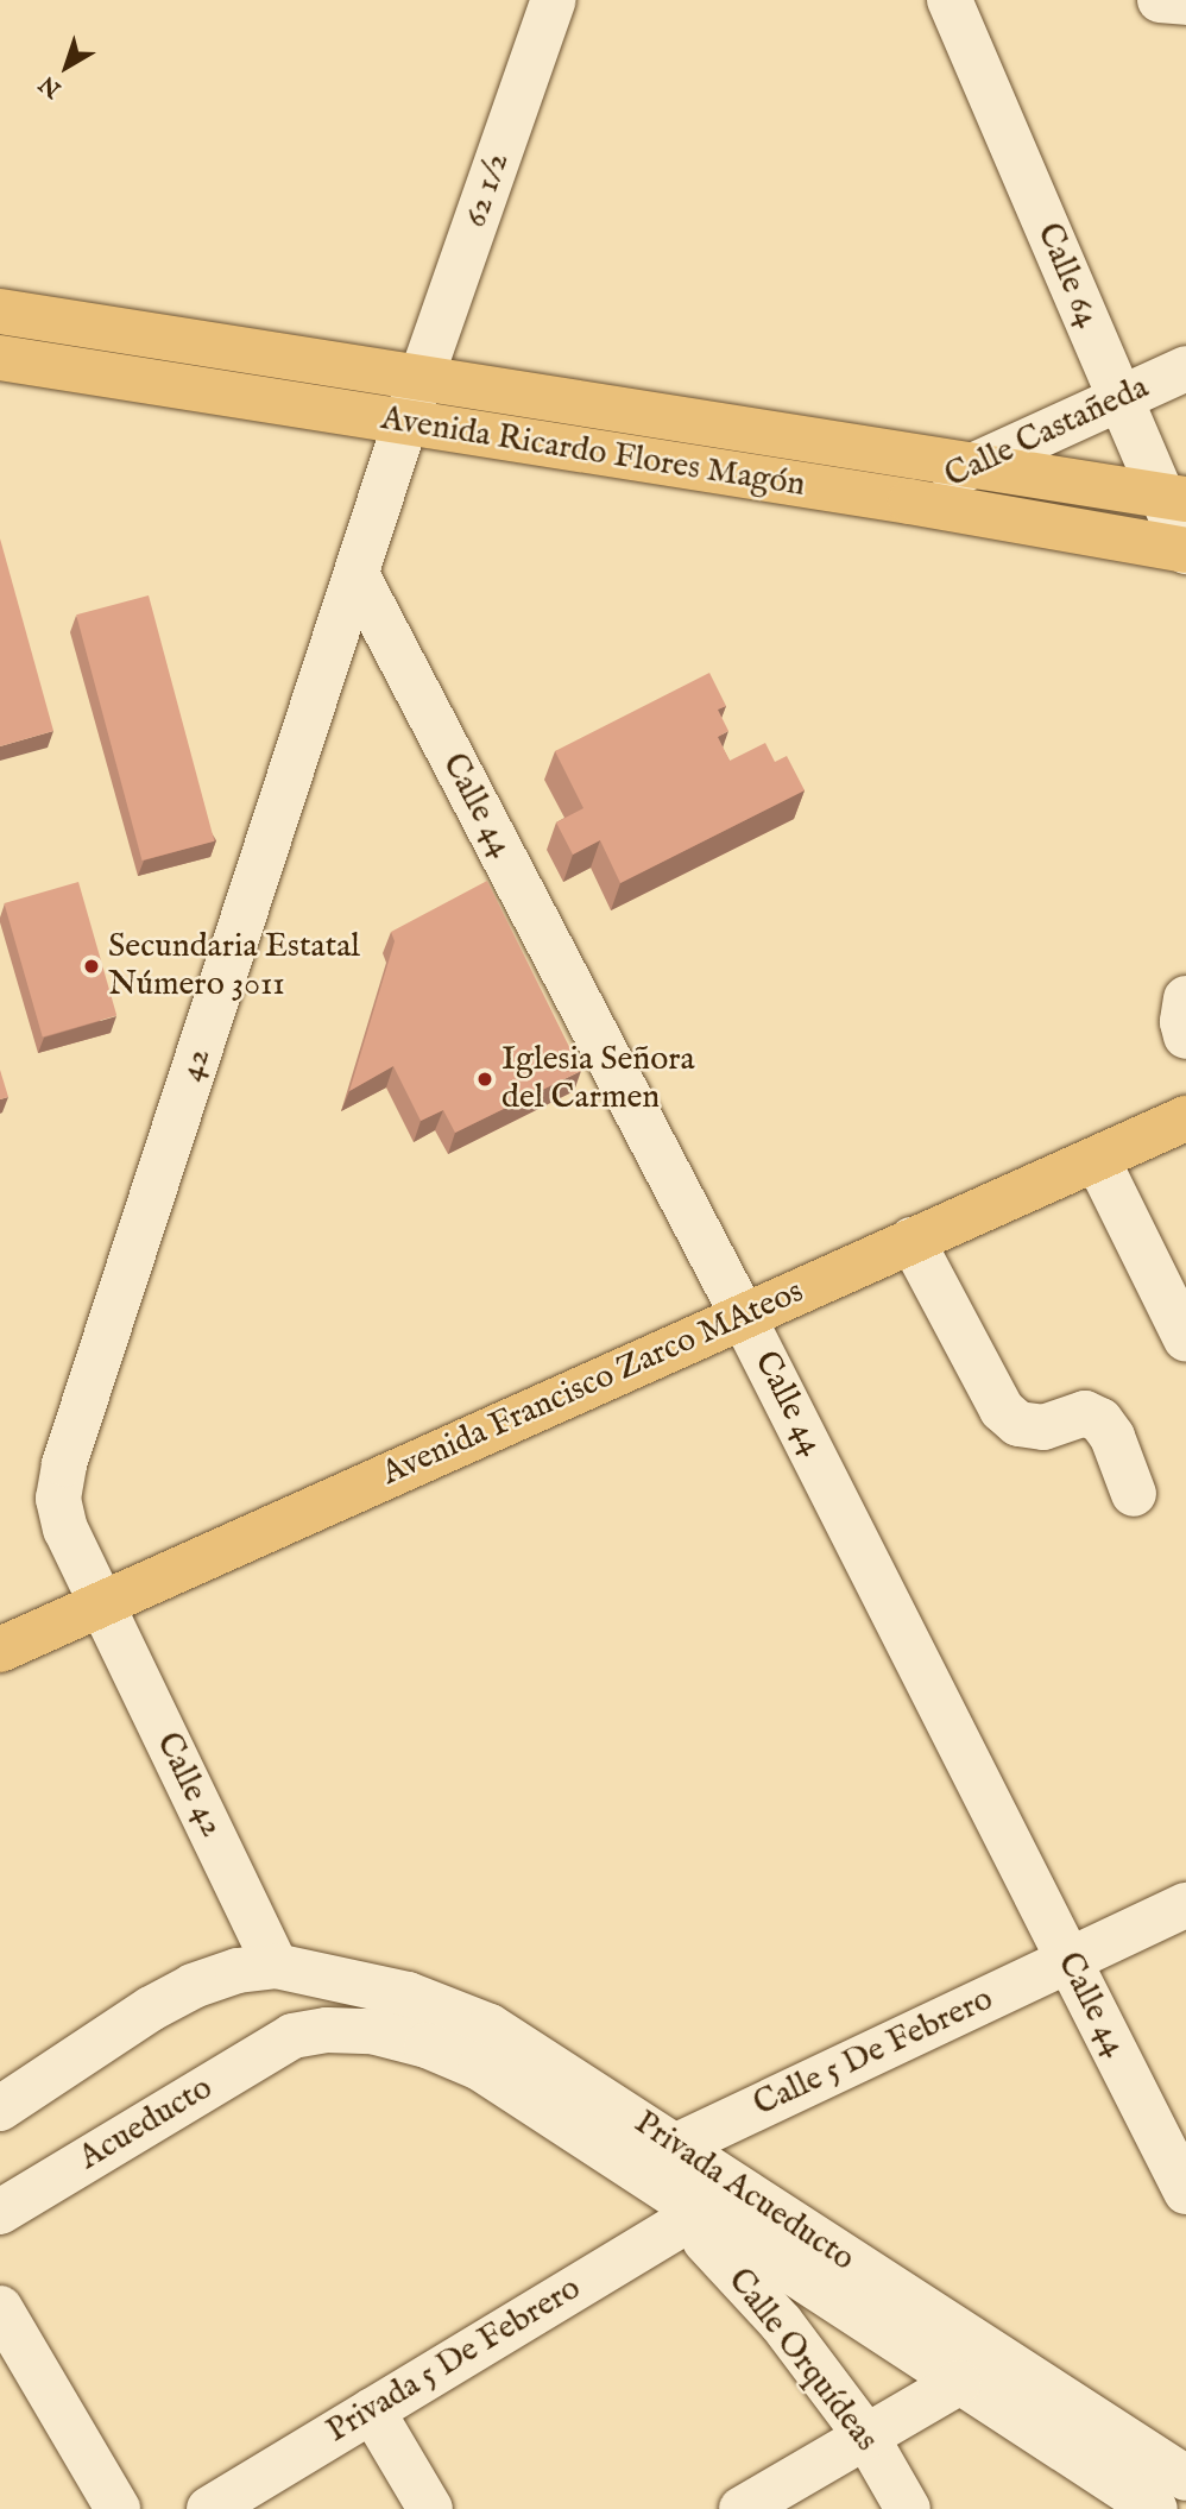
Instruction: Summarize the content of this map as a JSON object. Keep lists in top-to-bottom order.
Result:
{
  "streets": {
    "main road": ["Avenida Ricardo Flores Magón", "Avenida Francisco Zarco MAteos"],
    "street": [
      "62 1/2",
      "Calle 64",
      "Calle Castañeda",
      "Calle 44",
      "42",
      "Calle 42",
      "Calle 5 De Febrero",
      "Acueducto",
      "Privada Acueducto",
      "Privada 5 De Febrero",
      "Calle Orquídeas"
    ]
  },
  "crossings": [
    ["62 1/2", "Avenida Ricardo Flores Magón"],
    ["62 1/2", "42"],
    ["Calle 64", "Calle Castañeda"],
    ["Calle 64", "Avenida Ricardo Flores Magón"],
    ["Calle Castañeda", "Avenida Ricardo Flores Magón"],
    ["Avenida Ricardo Flores Magón", "42"],
    ["Calle 44", "42"],
    ["Calle 44", "Avenida Francisco Zarco MAteos"],
    ["Calle 44", "Calle 5 De Febrero"],
    ["42", "Avenida Francisco Zarco MAteos"],
    ["42", "Calle 42"],
    ["Avenida Francisco Zarco MAteos", "Calle 42"],
    ["Calle 42", "Privada Acueducto"],
    ["Calle 5 De Febrero", "Privada Acueducto"],
    ["Acueducto", "Privada Acueducto"],
    ["Privada Acueducto", "Privada 5 De Febrero"],
    ["Privada Acueducto", "Calle Orquídeas"],
    ["Privada 5 De Febrero", "Calle Orquídeas"]
  ],
  "places": ["Secundaria Estatal Número 3011", "Iglesia Señora del Carmen"],
  "north": "bottom left"
}
